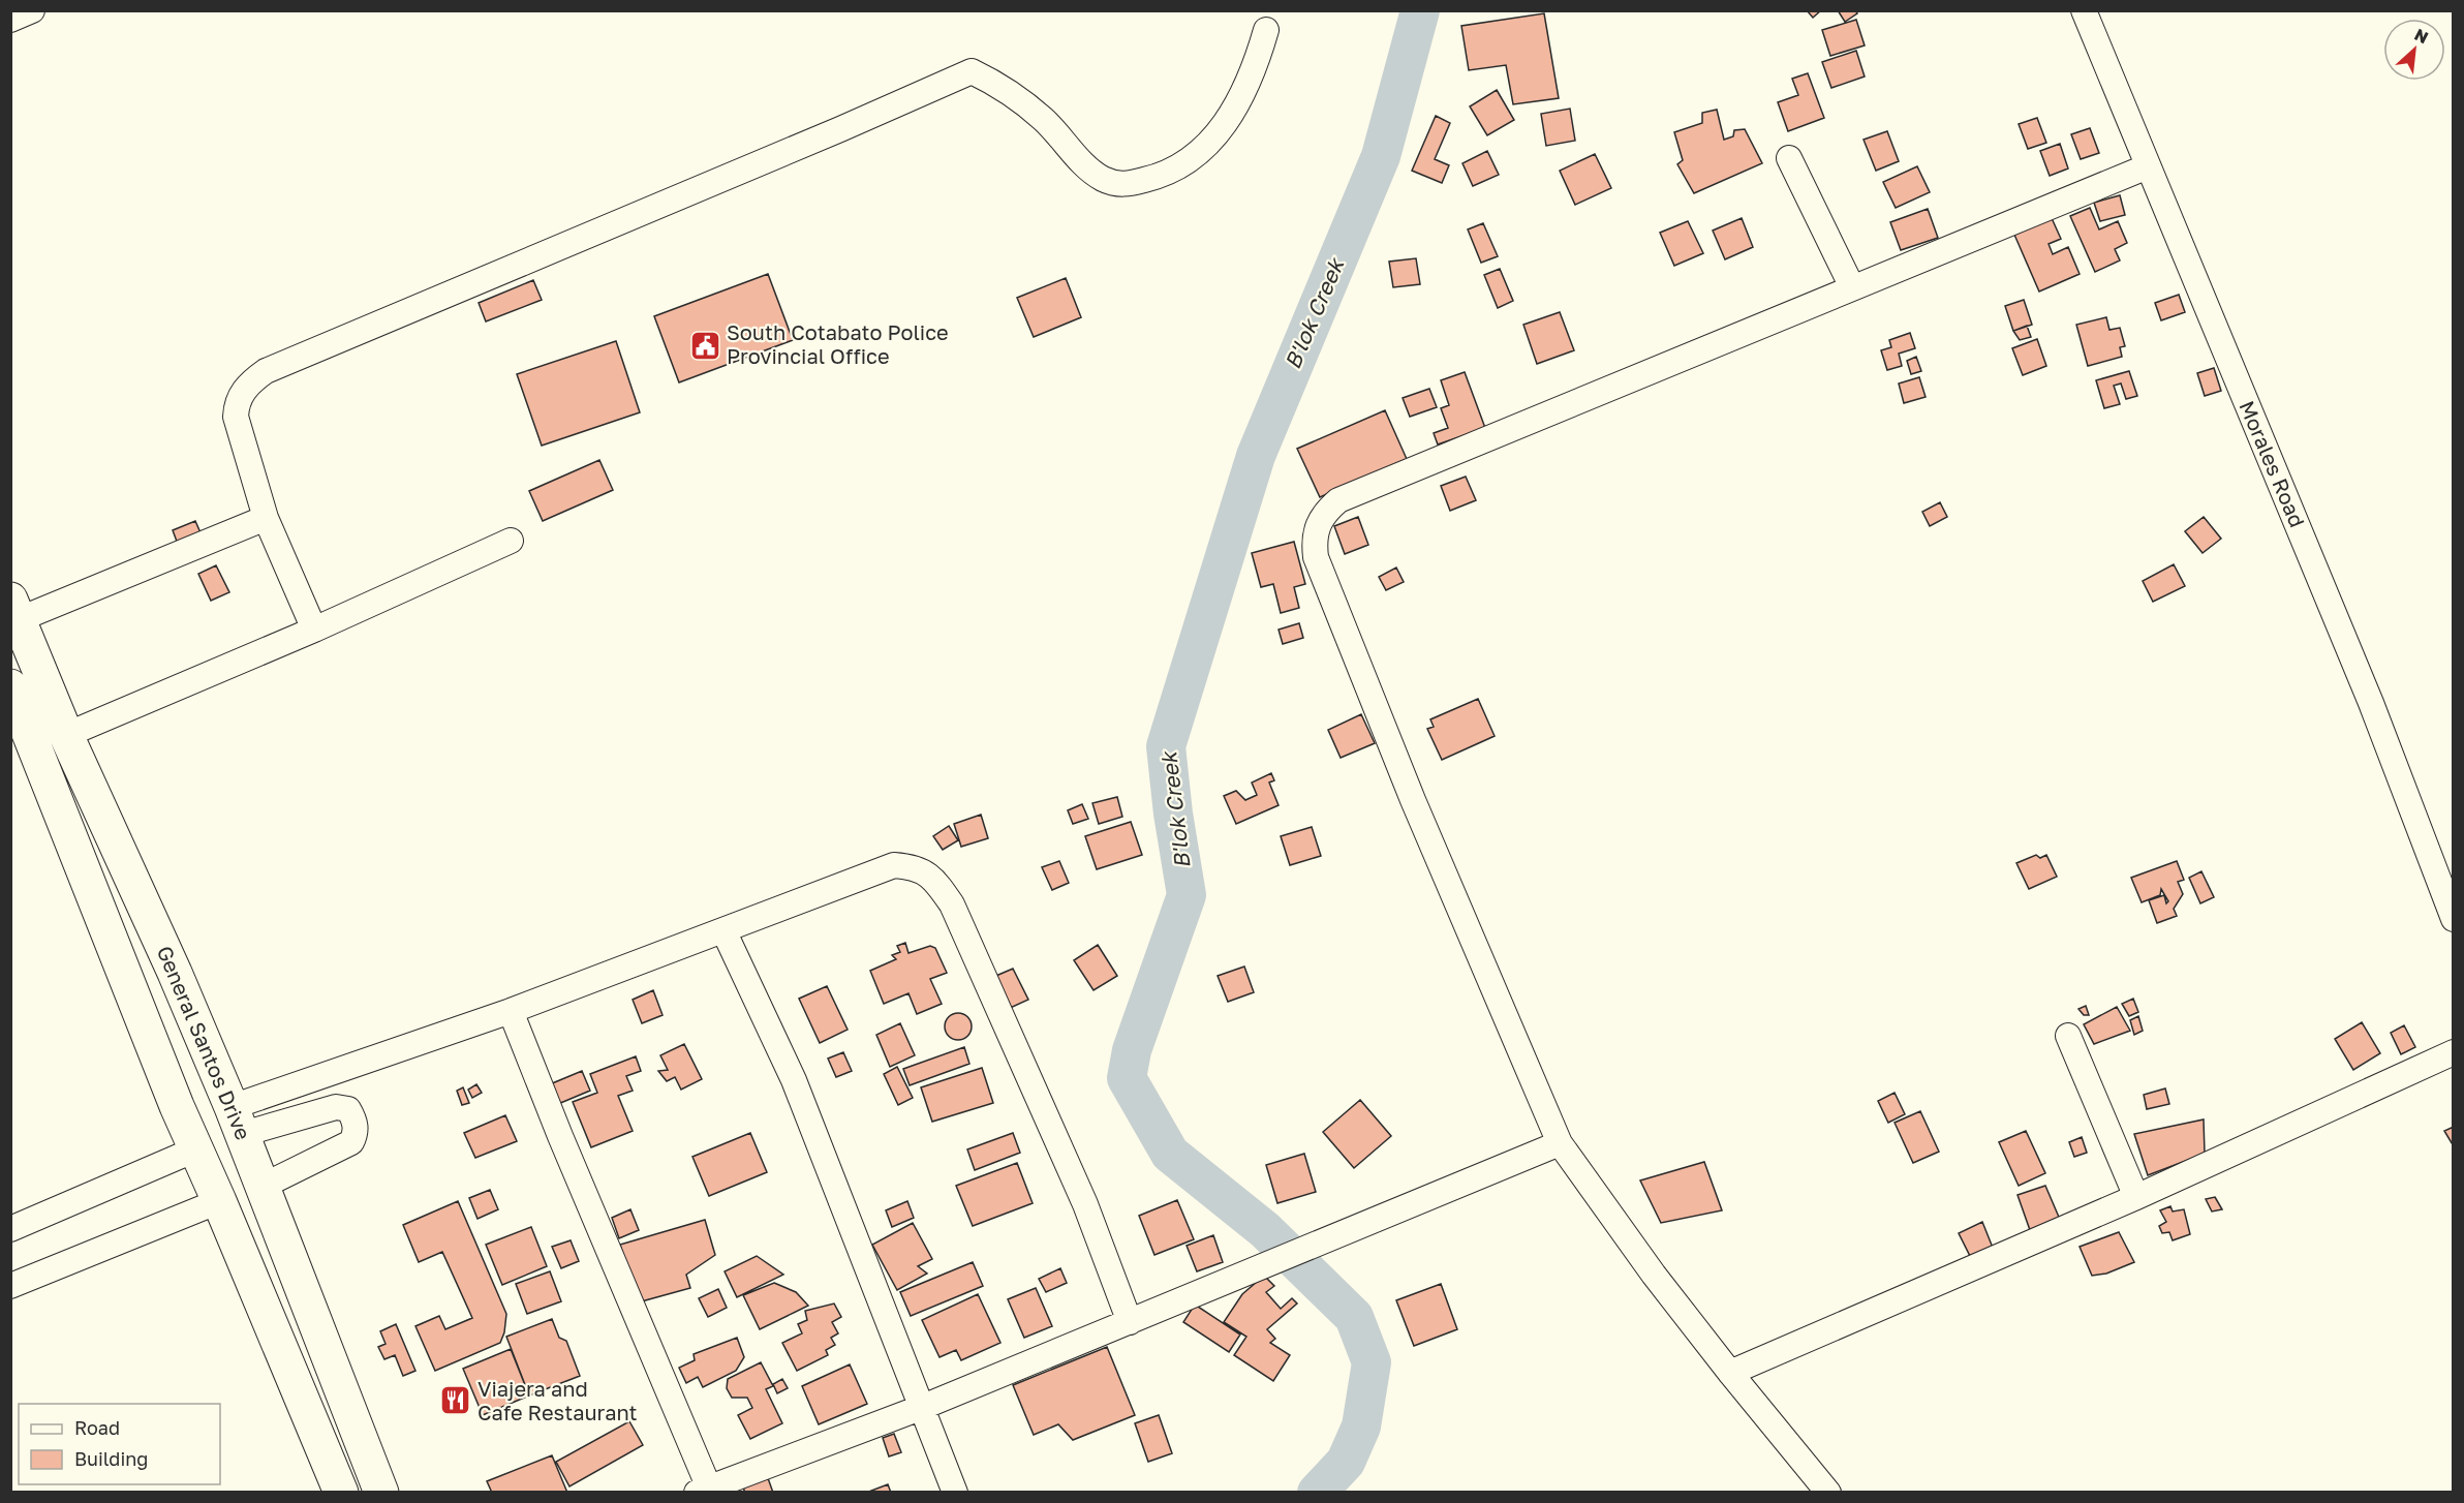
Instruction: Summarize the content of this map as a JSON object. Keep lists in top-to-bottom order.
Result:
{
  "streets": {
    "highway": ["General Santos Drive"],
    "street": ["Morales Road"]
  },
  "water": ["B'lok Creek"],
  "places": {
    "public building": ["South Cotabato Police Provincial Office"],
    "restaurant": ["Viajera and Cafe Restaurant"]
  },
  "legend": ["Road", "Building"],
  "north": "top right"
}
